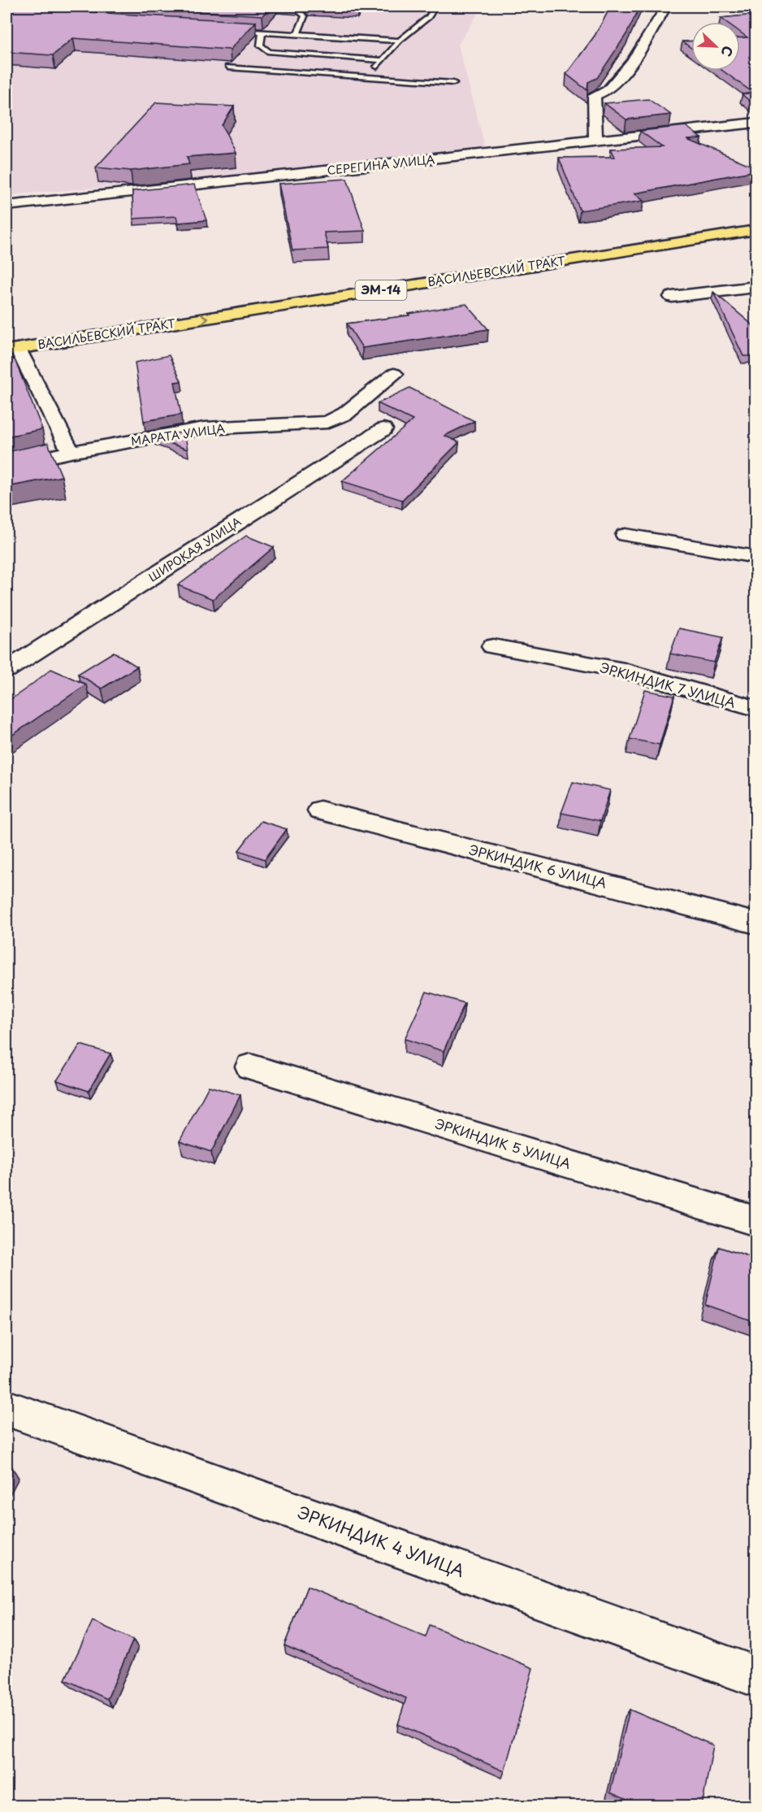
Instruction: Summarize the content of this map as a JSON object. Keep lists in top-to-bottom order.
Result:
{
  "streets": {
    "main road": ["ВАСИЛЬЕВСКИЙ ТРАКТ", "ЭМ-14"],
    "street": [
      "СЕРЕГИНА УЛИЦА",
      "МАРАТА УЛИЦА",
      "ШИРОКАЯ УЛИЦА",
      "ЭРКИНДИК 7 УЛИЦА",
      "ЭРКИНДИК 6 УЛИЦА",
      "ЭРКИНДИК 5 УЛИЦА",
      "ЭРКИНДИК 4 УЛИЦА"
    ]
  },
  "north": "bottom right"
}
